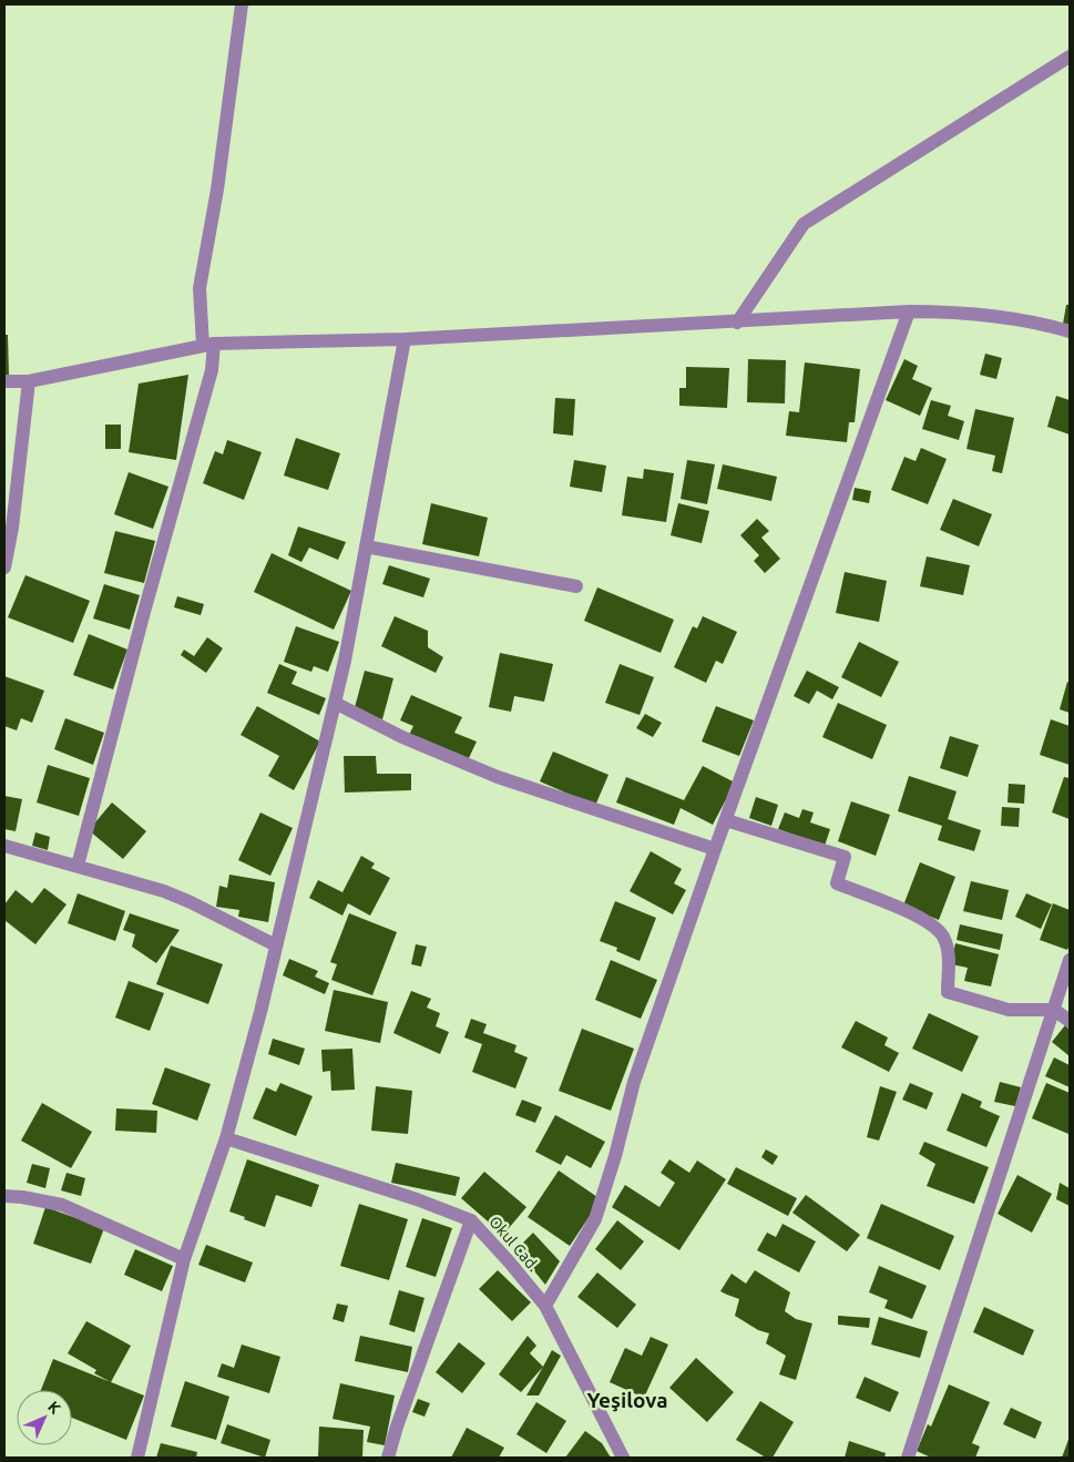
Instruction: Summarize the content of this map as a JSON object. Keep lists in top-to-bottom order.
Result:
{
  "streets": {
    "street": ["Okul Cad."]
  },
  "districts": ["Yeşilova"],
  "north": "top right"
}
